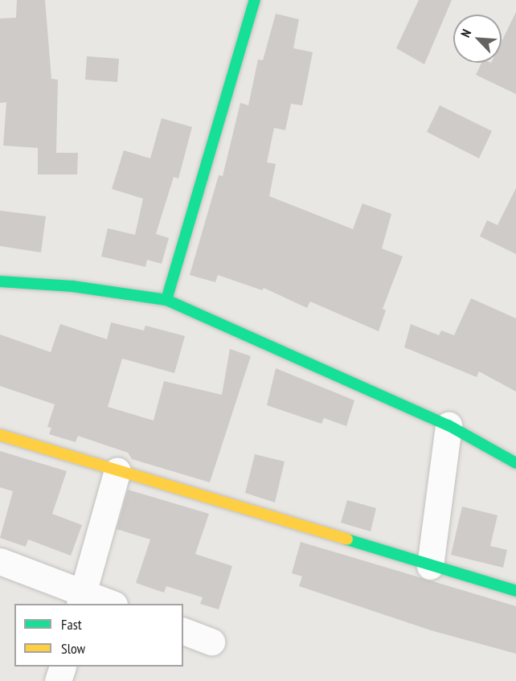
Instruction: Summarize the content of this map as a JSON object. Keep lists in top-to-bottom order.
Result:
{
  "legend": ["Fast", "Slow"],
  "north": "top left"
}
